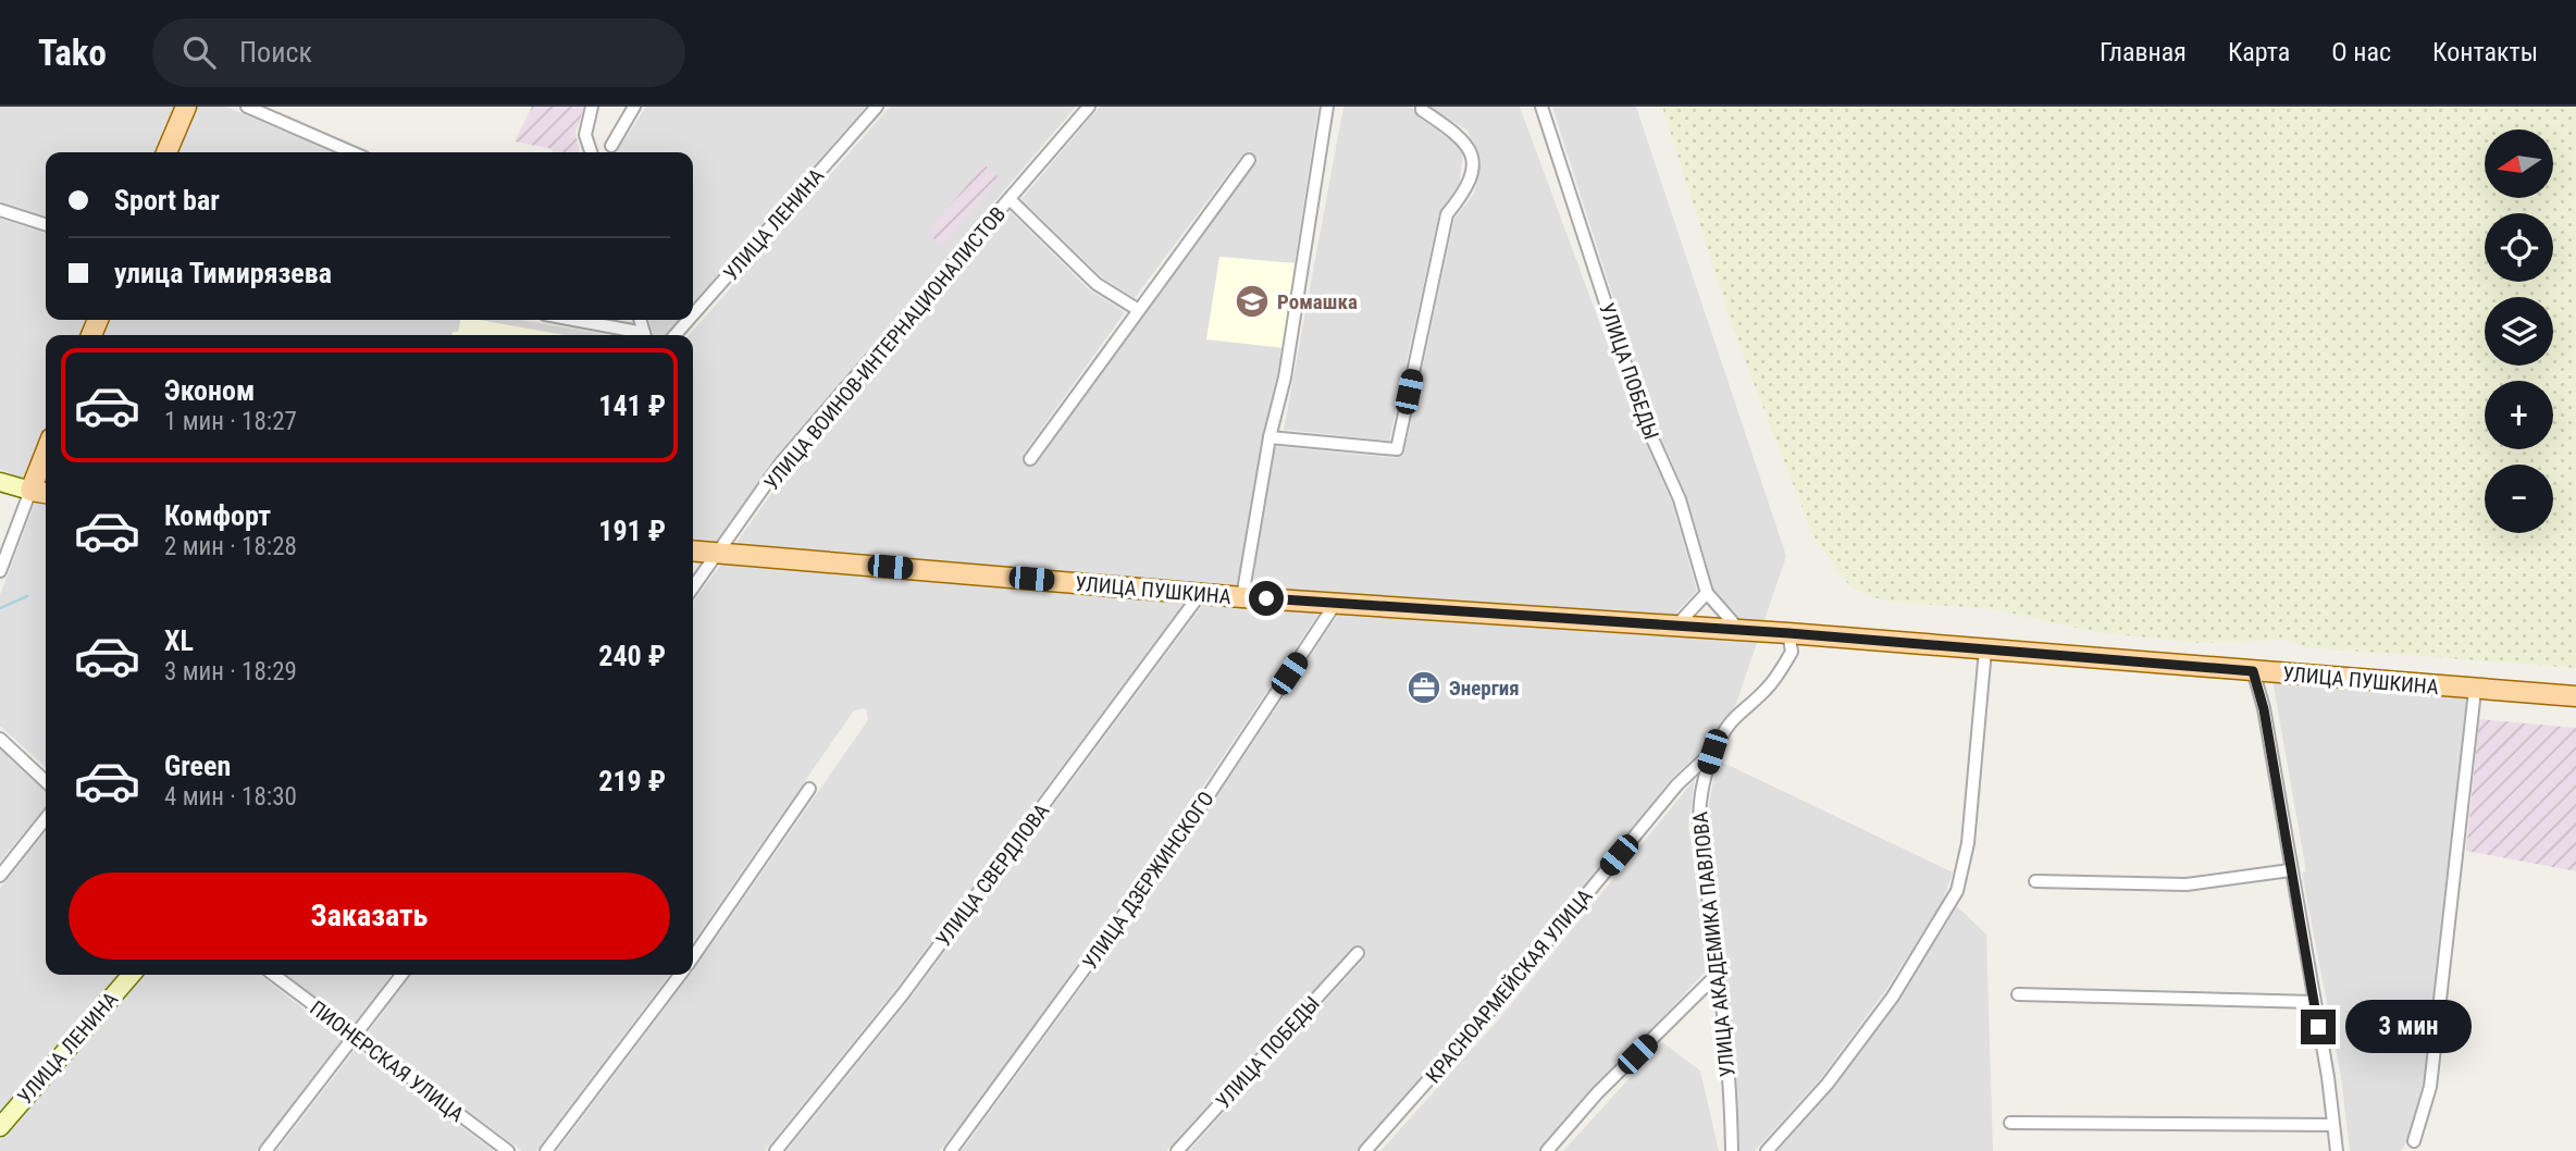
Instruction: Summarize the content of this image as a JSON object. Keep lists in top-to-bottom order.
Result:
{
  "streets": {
    "main road": ["УЛИЦА ЛЕНИНА", "УЛИЦА ПУШКИНА"],
    "street": [
      "УЛИЦА ВОИНОВ-ИНТЕРНАЦИОНАЛИСТОВ",
      "УЛИЦА ПОБЕДЫ",
      "УЛИЦА СВЕРДЛОВА",
      "УЛИЦА ДЗЕРЖИНСКОГО",
      "УЛИЦА АКАДЕМИКА ПАВЛОВА",
      "КРАСНОАРМЕЙСКАЯ УЛИЦА",
      "ПИОНЕРСКАЯ УЛИЦА"
    ]
  },
  "crossings": [
    ["УЛИЦА ВОИНОВ-ИНТЕРНАЦИОНАЛИСТОВ", "УЛИЦА ПУШКИНА"],
    ["УЛИЦА ПУШКИНА", "УЛИЦА СВЕРДЛОВА"],
    ["УЛИЦА ПУШКИНА", "УЛИЦА ДЗЕРЖИНСКОГО"],
    ["УЛИЦА ПУШКИНА", "УЛИЦА АКАДЕМИКА ПАВЛОВА"],
    ["УЛИЦА АКАДЕМИКА ПАВЛОВА", "КРАСНОАРМЕЙСКАЯ УЛИЦА"]
  ],
  "places": {
    "school or university": ["Ромашка"],
    "office": ["Энергия"]
  },
  "north": "left",
  "page": {
    "header": "Tako",
    "search": "Поиск",
    "nav": [
      "Главная",
      "Карта",
      "О нас",
      "Контакты"
    ],
    "map_buttons": ["+", "−"],
    "banner": ["Sport bar", "улица Тимирязева"],
    "list": [
      {
        "name": "Эконом",
        "note": "1 мин · 18:27",
        "value": "141 ₽"
      },
      {
        "name": "Комфорт",
        "note": "2 мин · 18:28",
        "value": "191 ₽"
      },
      {
        "name": "XL",
        "note": "3 мин · 18:29",
        "value": "240 ₽"
      },
      {
        "name": "Green",
        "note": "4 мин · 18:30",
        "value": "219 ₽"
      }
    ],
    "buttons": "Заказать",
    "bubble": "3 мин"
  }
}
